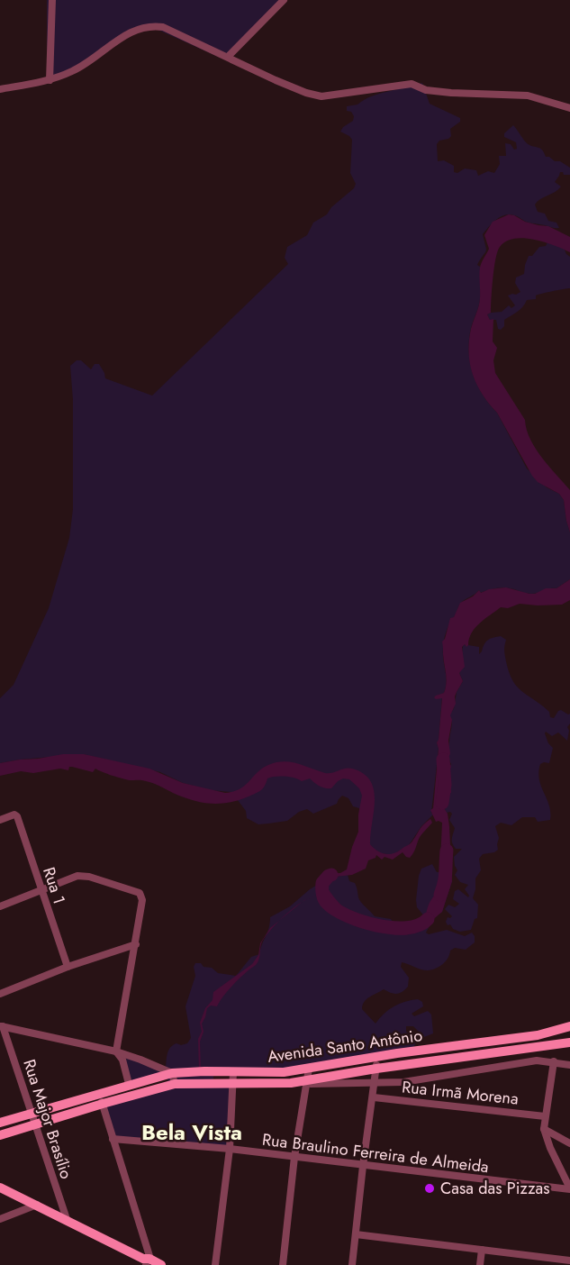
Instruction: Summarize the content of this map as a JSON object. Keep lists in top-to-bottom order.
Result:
{
  "streets": {
    "street": [
      "Rua 1",
      "Avenida Santo Antônio",
      "Rua Irmã Morena",
      "Rua Major Brasílio",
      "Rua Braulino Ferreira de Almeida"
    ]
  },
  "crossings": [
    ["Avenida Santo Antônio", "Rua Major Brasílio"]
  ],
  "districts": ["Bela Vista"],
  "places": ["Casa das Pizzas"]
}
